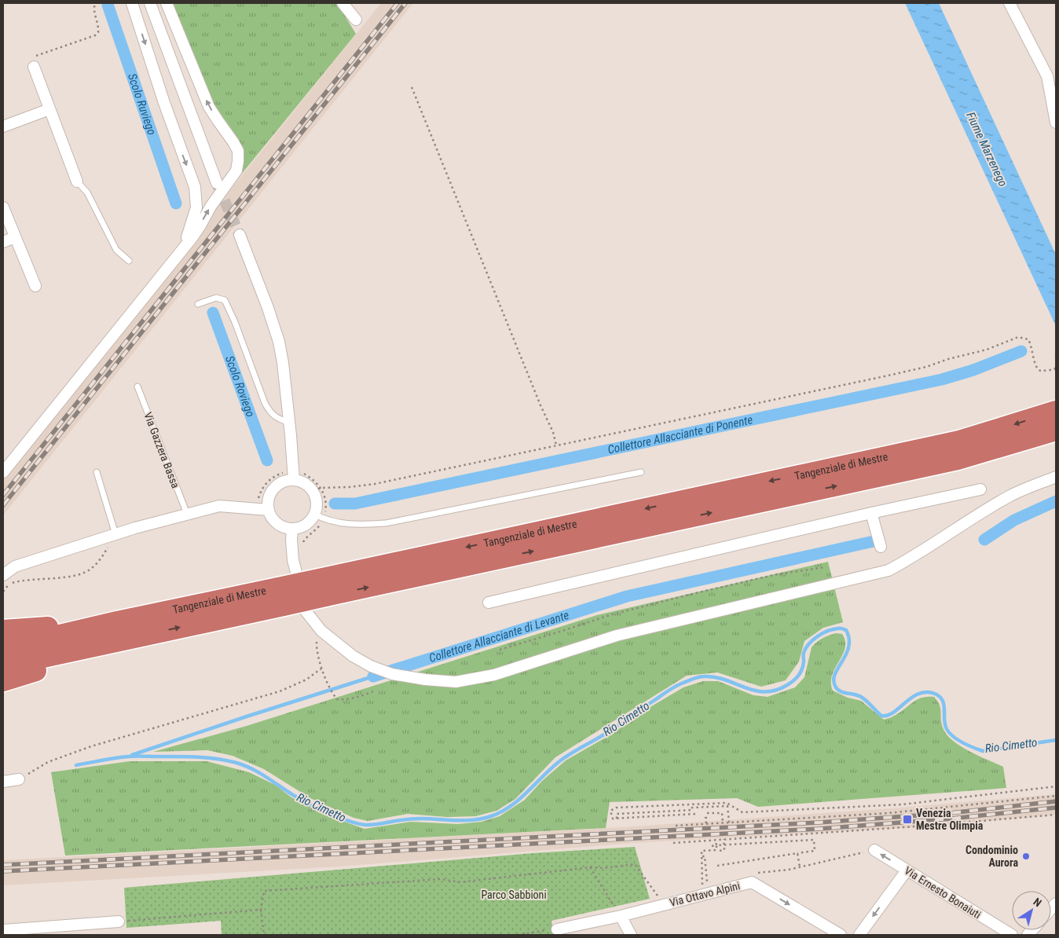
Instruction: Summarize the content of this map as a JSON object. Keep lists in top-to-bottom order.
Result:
{
  "streets": {
    "highway": ["Tangenziale di Mestre"],
    "street": ["Via Ernesto Bonaiuti", "Via Ottavo Alpini"],
    "lane": ["Via Gazzera Bassa"]
  },
  "water": [
    "Scolo Ruviego",
    "Fiume Marzenego",
    "Scolo Roviego",
    "Collettore Allacciante di Ponente",
    "Collettore Allacciante di Levante",
    "Rio Cimetto"
  ],
  "parks": ["Parco Sabbioni"],
  "places": {
    "transit": ["Venezia Mestre Olimpia"],
    "other": ["Condominio Aurora"]
  },
  "north": "top right"
}
